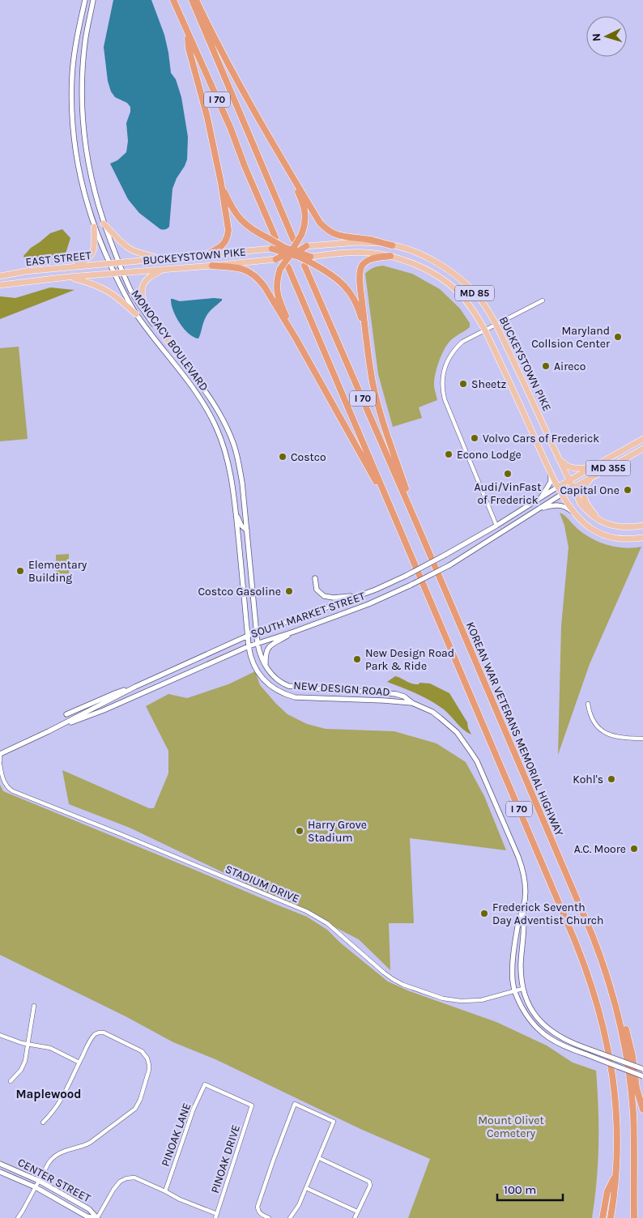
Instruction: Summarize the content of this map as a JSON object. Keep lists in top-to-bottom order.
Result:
{
  "streets": {
    "highway": ["I 70", "KOREAN WAR VETERANS MEMORIAL HIGHWAY"],
    "main road": [
      "BUCKEYSTOWN PIKE",
      "EAST STREET",
      "MD 85",
      "MONOCACY BOULEVARD",
      "MD 355",
      "SOUTH MARKET STREET",
      "NEW DESIGN ROAD",
      "CENTER STREET"
    ],
    "street": ["STADIUM DRIVE", "PINOAK LANE", "PINOAK DRIVE"]
  },
  "crossings": [
    ["BUCKEYSTOWN PIKE", "EAST STREET"],
    ["BUCKEYSTOWN PIKE", "MONOCACY BOULEVARD"],
    ["BUCKEYSTOWN PIKE", "MD 355"],
    ["BUCKEYSTOWN PIKE", "SOUTH MARKET STREET"],
    ["EAST STREET", "MONOCACY BOULEVARD"],
    ["MONOCACY BOULEVARD", "SOUTH MARKET STREET"],
    ["MONOCACY BOULEVARD", "NEW DESIGN ROAD"],
    ["MD 355", "SOUTH MARKET STREET"],
    ["SOUTH MARKET STREET", "NEW DESIGN ROAD"],
    ["NEW DESIGN ROAD", "STADIUM DRIVE"],
    ["PINOAK LANE", "PINOAK DRIVE"]
  ],
  "districts": ["Maplewood"],
  "parks": ["Mount Olivet Cemetery"],
  "places": [
    "Maryland Collsion Center",
    "Aireco",
    "Sheetz",
    "Volvo Cars of Frederick",
    "Econo Lodge",
    "Costco",
    "Audi/VinFast of Frederick",
    "Capital One",
    "Elementary Building",
    "Costco Gasoline",
    "New Design Road Park & Ride",
    "Kohl's",
    "Harry Grove Stadium",
    "A.C. Moore",
    "Frederick Seventh Day Adventist Church"
  ],
  "scale_bar": "100 m",
  "north": "left"
}
